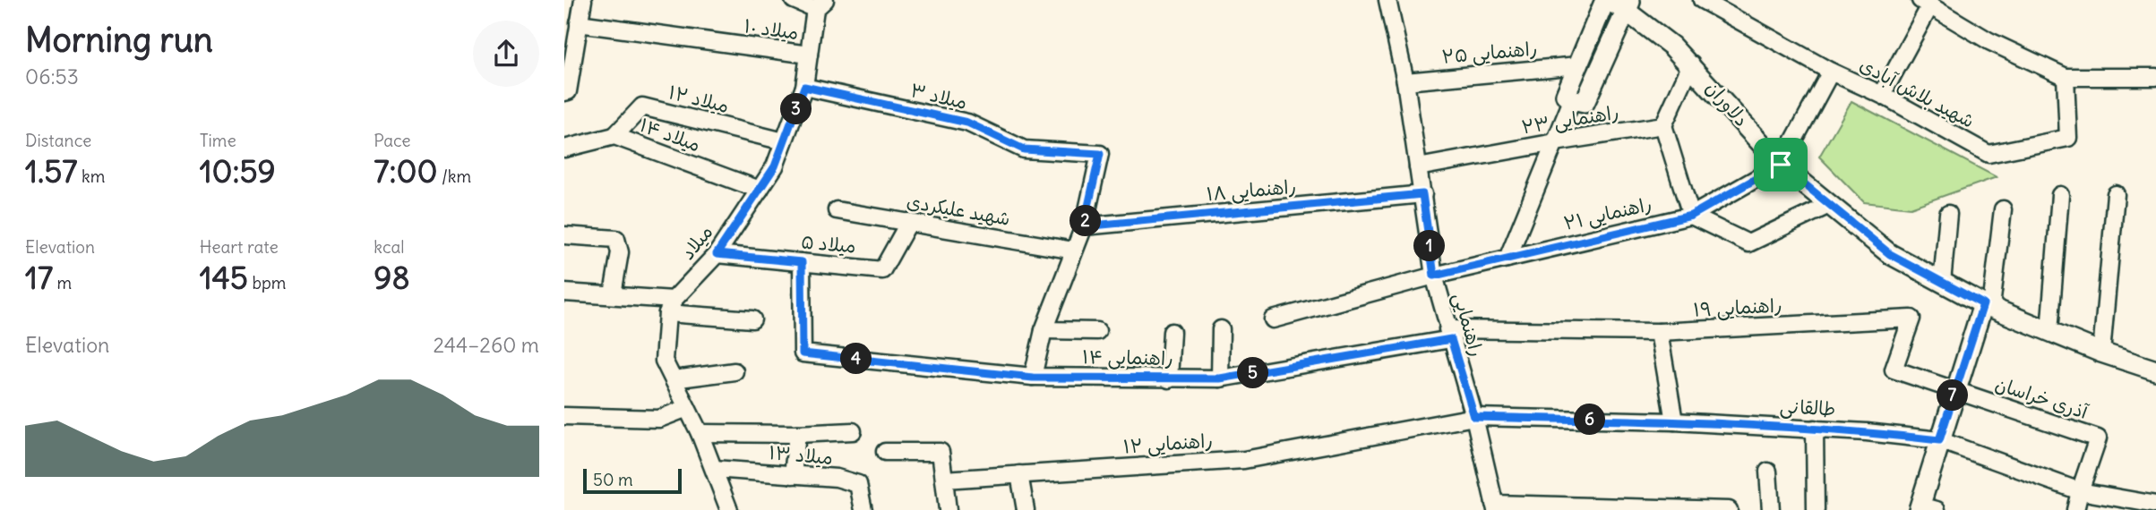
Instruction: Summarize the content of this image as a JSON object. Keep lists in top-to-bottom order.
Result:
{
  "streets": {
    "street": [
      "میلاد ۱۰",
      "راهنمایی ۲۵",
      "شهید بلاش آبادی",
      "میلاد ۳",
      "میلاد ۱۲",
      "دلاوران",
      "راهنمایی ۲۳",
      "میلاد ۱۴",
      "راهنمایی ۱۸",
      "شهید علیکردی",
      "راهنمایی ۲۱",
      "میلاد",
      "میلاد ۵",
      "راهنمایی ۱۹",
      "راهنمایی",
      "راهنمایی ۱۴",
      "آذری خراسان",
      "طالقانی",
      "راهنمایی ۱۲",
      "میلاد ۱۳"
    ]
  },
  "crossings": [
    ["میلاد ۱۰", "میلاد"],
    ["راهنمایی ۲۵", "راهنمایی"],
    ["میلاد ۳", "راهنمایی ۱۸"],
    ["میلاد ۳", "میلاد"],
    ["میلاد ۱۲", "میلاد ۱۴"],
    ["میلاد ۱۲", "میلاد"],
    ["دلاوران", "راهنمایی ۲۱"],
    ["راهنمایی ۲۳", "راهنمایی"],
    ["میلاد ۱۴", "میلاد"],
    ["راهنمایی ۱۸", "راهنمایی"],
    ["شهید علیکردی", "میلاد ۵"],
    ["راهنمایی ۲۱", "راهنمایی"],
    ["میلاد", "میلاد ۵"],
    ["میلاد ۵", "راهنمایی ۱۴"],
    ["راهنمایی ۱۹", "راهنمایی"],
    ["راهنمایی ۱۹", "راهنمایی ۱۴"],
    ["راهنمایی ۱۹", "آذری خراسان"],
    ["راهنمایی", "راهنمایی ۱۴"],
    ["راهنمایی", "راهنمایی ۱۲"],
    ["آذری خراسان", "طالقانی"],
    ["طالقانی", "راهنمایی ۱۲"]
  ],
  "scale_bar": "50 m",
  "page": {
    "heading": ["Morning run", "06:53"],
    "pins": [
      "3",
      "2",
      "1",
      "4",
      "5",
      "7",
      "6"
    ],
    "stats": [
      ["Distance", "1.57 km"],
      ["Time", "10:59"],
      ["Pace", "7:00 /km"],
      ["Elevation", "17 m"],
      ["Heart rate", "145 bpm"],
      ["kcal", "98"]
    ],
    "chart": ["Elevation", "244–260 m"],
    "scale": "50 m"
  }
}
